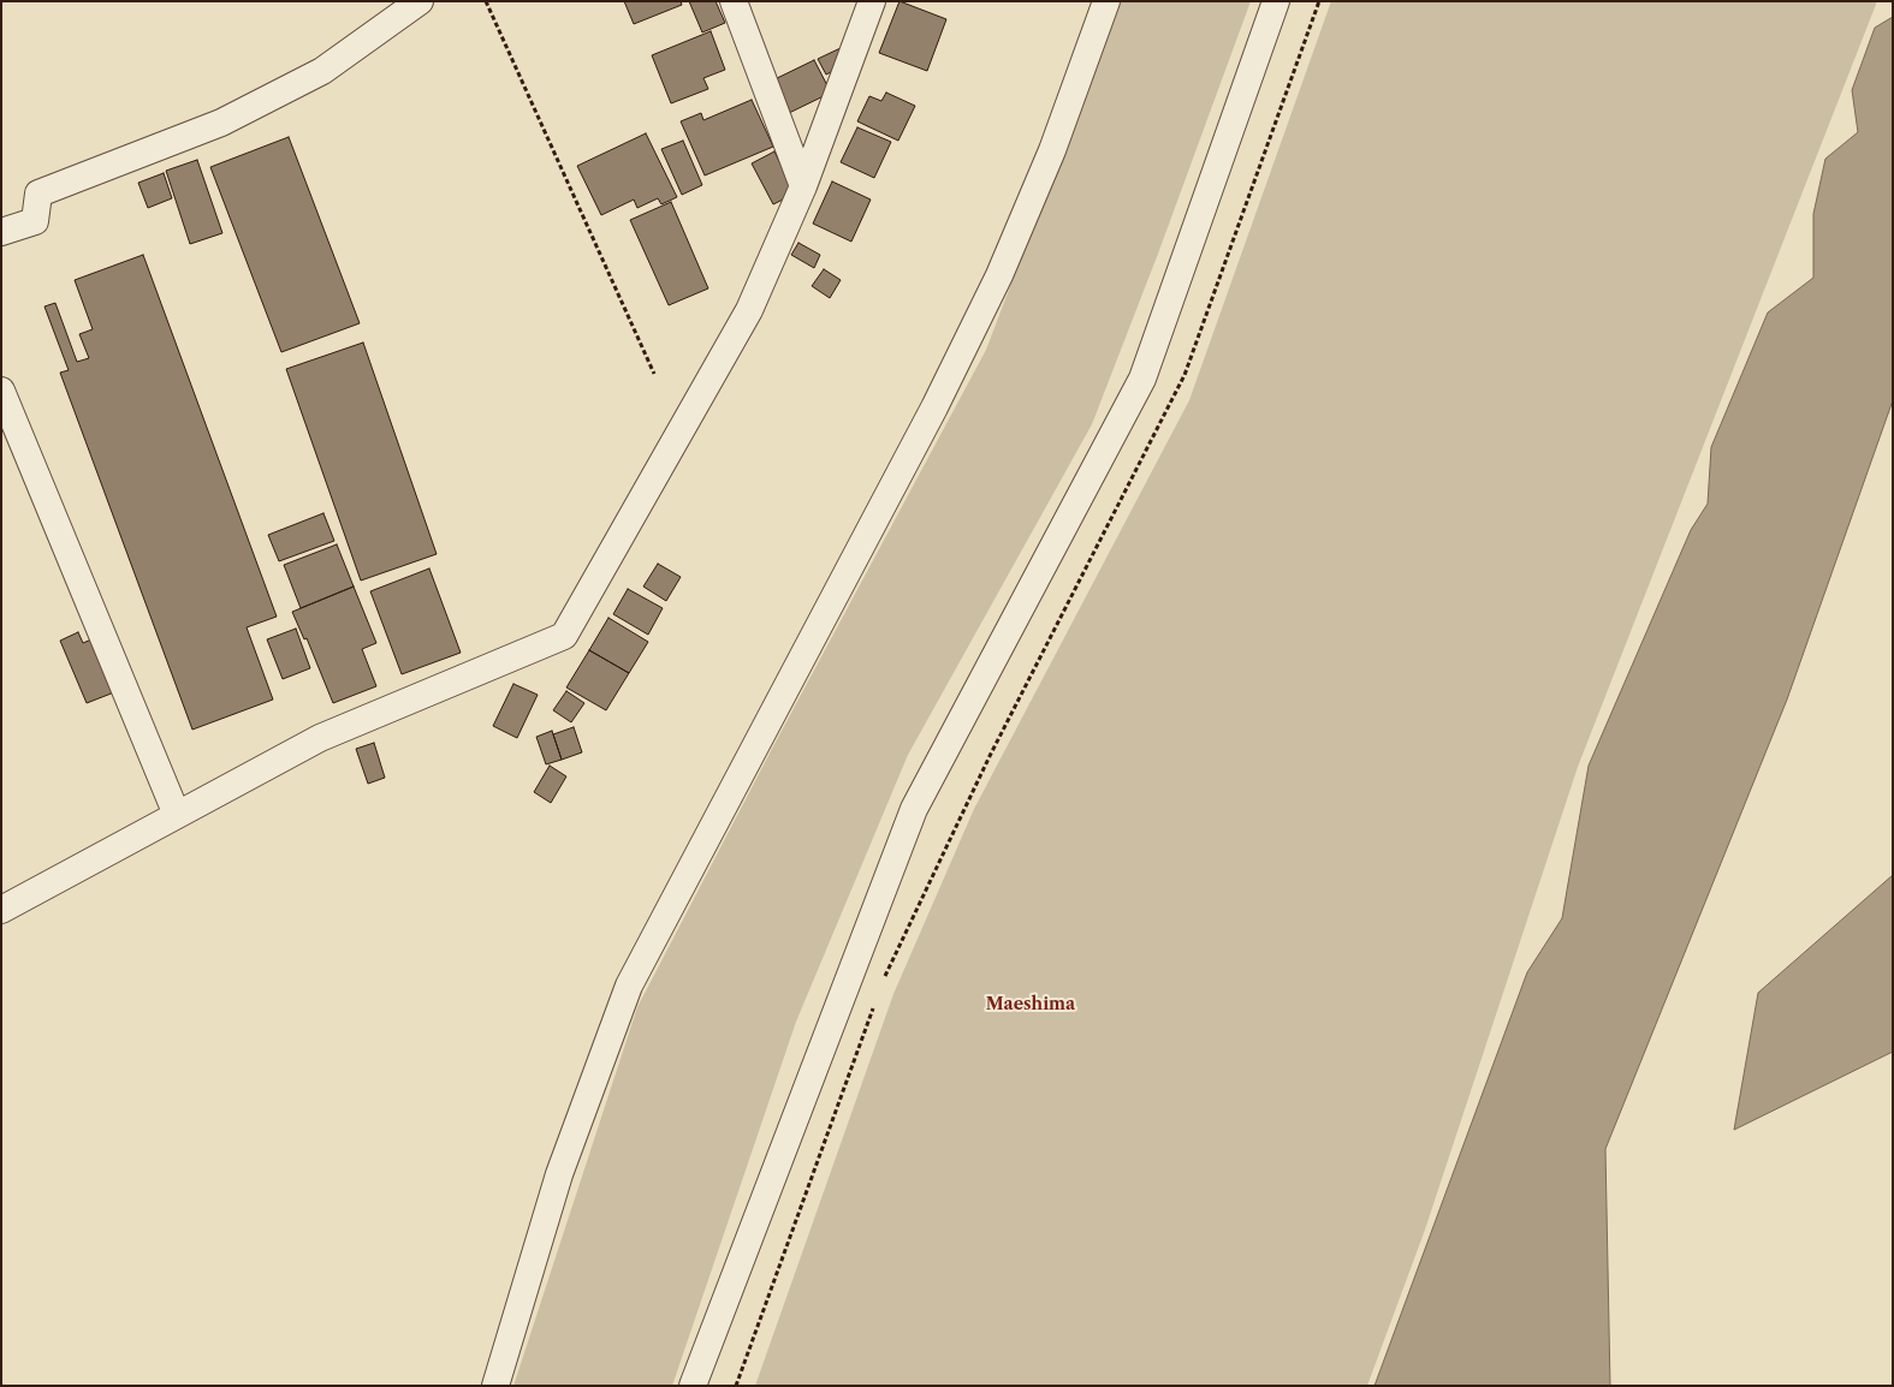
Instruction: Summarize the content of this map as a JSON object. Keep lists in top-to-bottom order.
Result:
{
  "districts": ["Maeshima"]
}
